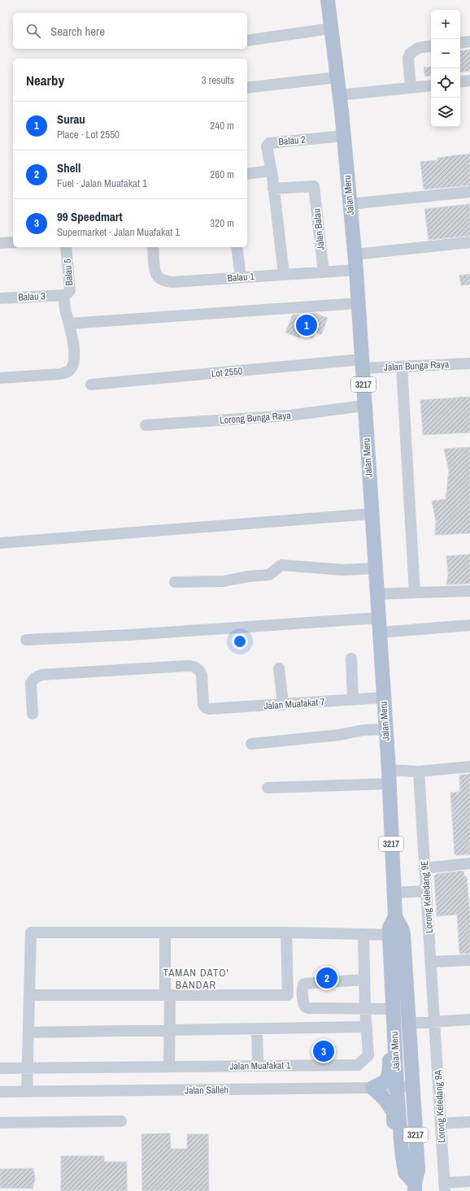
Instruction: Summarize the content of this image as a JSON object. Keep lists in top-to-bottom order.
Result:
{
  "streets": {
    "main road": ["Jalan Meru", "3217"],
    "street": [
      "Balau 2",
      "Jalan Balau",
      "Balau 5",
      "Balau 1",
      "Balau 3",
      "Jalan Bunga Raya",
      "Lot 2550",
      "Lorong Bunga Raya",
      "Jalan Muafakat 7",
      "Lorong Keledang 9E",
      "Jalan Muafakat 1",
      "Jalan Salleh",
      "Lorong Keledang 9A"
    ]
  },
  "crossings": [
    ["Balau 2", "Jalan Meru"],
    ["Balau 2", "Jalan Balau"],
    ["Balau 2", "Balau 1"],
    ["Jalan Meru", "Balau 1"],
    ["Jalan Meru", "Jalan Bunga Raya"],
    ["Jalan Meru", "Lot 2550"],
    ["Jalan Meru", "Lorong Bunga Raya"],
    ["Jalan Meru", "Jalan Muafakat 7"],
    ["Jalan Meru", "Jalan Salleh"],
    ["Jalan Balau", "Balau 1"],
    ["Balau 5", "Balau 3"],
    ["Jalan Bunga Raya", "Lot 2550"],
    ["Lorong Keledang 9E", "Lorong Keledang 9A"]
  ],
  "districts": ["TAMAN DATO' BANDAR"],
  "page": {
    "map_buttons": ["+", "−"],
    "search": "Search here",
    "heading": ["Nearby", "3 results"],
    "list": [
      {
        "mark": "1",
        "name": "Surau",
        "note": "Place · Lot 2550",
        "value": "240 m"
      },
      {
        "mark": "2",
        "name": "Shell",
        "note": "Fuel · Jalan Muafakat 1",
        "value": "260 m"
      },
      {
        "mark": "3",
        "name": "99 Speedmart",
        "note": "Supermarket · Jalan Muafakat 1",
        "value": "320 m"
      }
    ],
    "pins": ["1", "2", "3"]
  }
}
